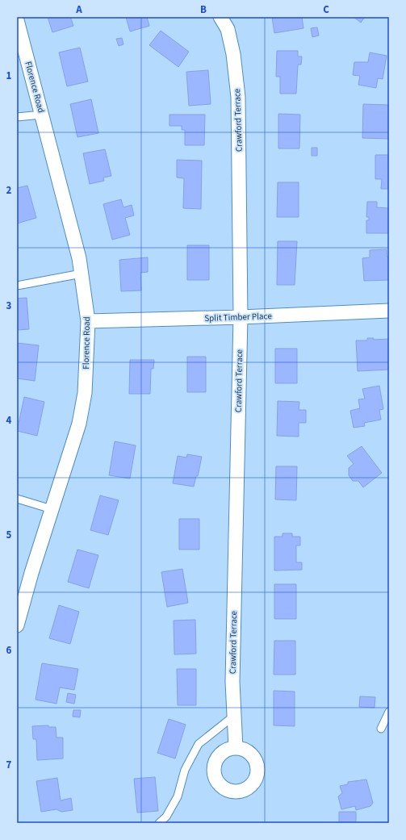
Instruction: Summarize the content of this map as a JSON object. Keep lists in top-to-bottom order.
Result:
{
  "streets": {
    "street": ["Florence Road", "Crawford Terrace", "Split Timber Place"]
  },
  "crossings": [
    ["Florence Road", "Split Timber Place"],
    ["Crawford Terrace", "Split Timber Place"]
  ],
  "grid": {
    "columns": ["A", "B", "C"],
    "rows": [
      "1",
      "2",
      "3",
      "4",
      "5",
      "6",
      "7"
    ]
  }
}
